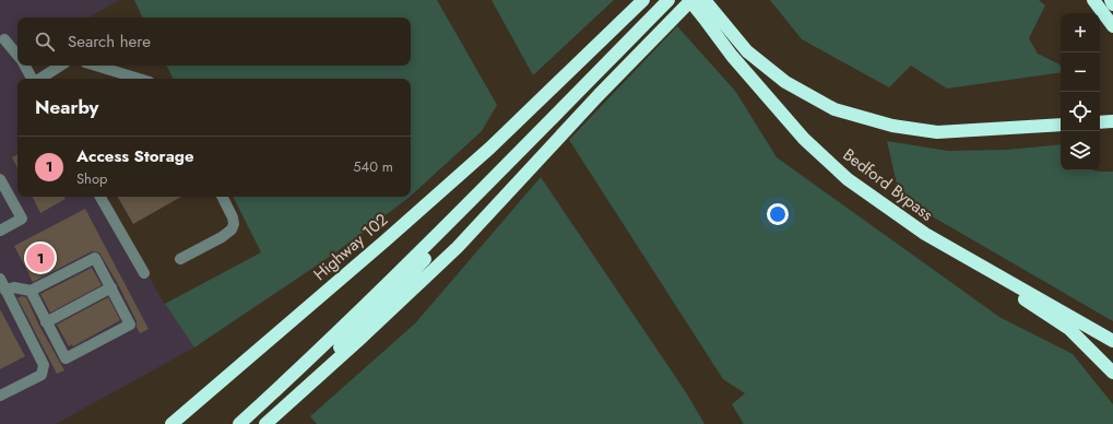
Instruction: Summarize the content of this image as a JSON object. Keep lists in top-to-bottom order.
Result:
{
  "streets": {
    "highway": ["Bedford Bypass", "Highway 102"]
  },
  "page": {
    "map_buttons": ["+", "−"],
    "search": "Search here",
    "heading": "Nearby",
    "list": [
      {
        "mark": "1",
        "name": "Access Storage",
        "note": "Shop",
        "value": "540 m"
      }
    ],
    "pins": "1"
  }
}
